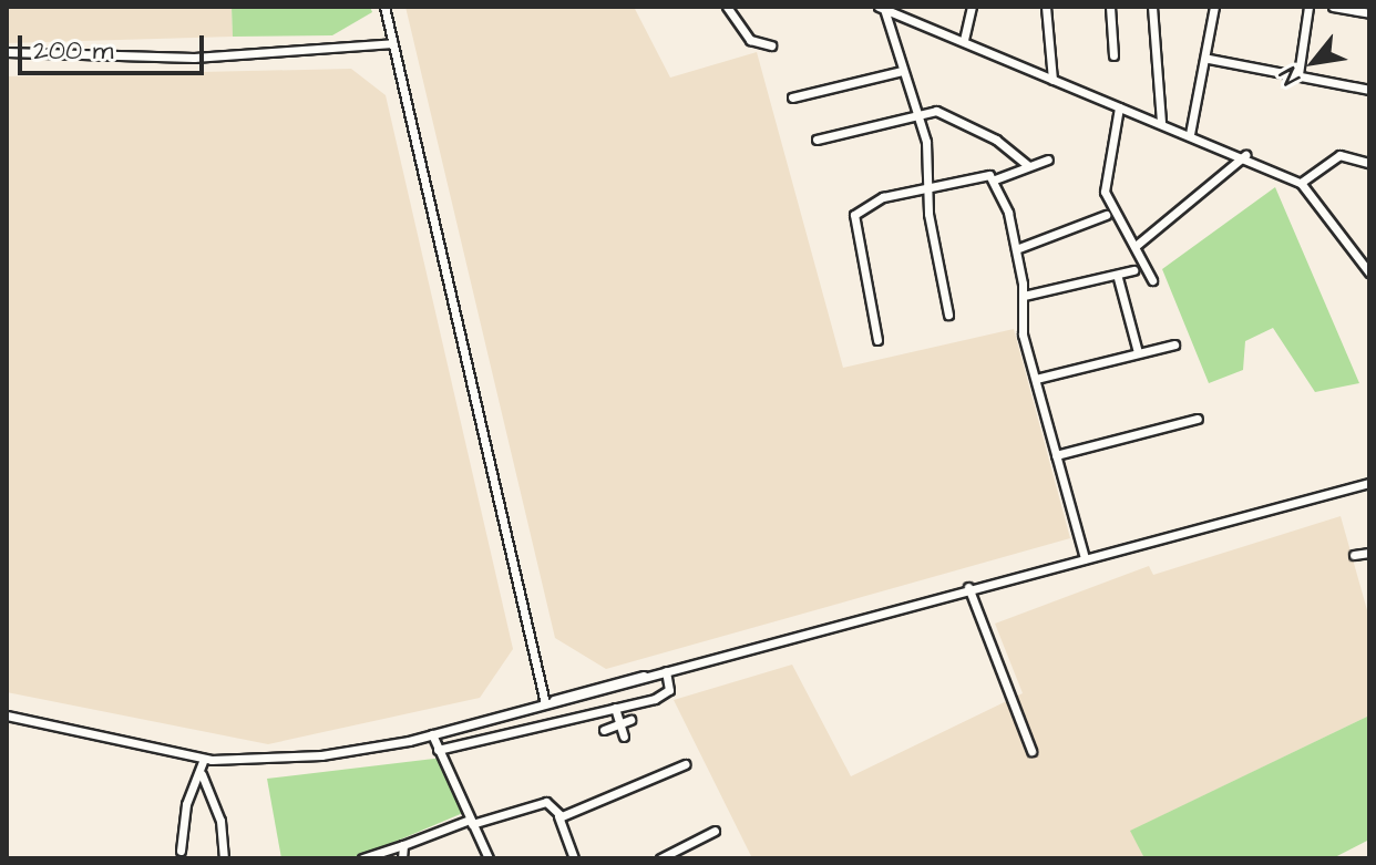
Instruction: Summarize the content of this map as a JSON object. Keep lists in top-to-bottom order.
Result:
{
  "scale_bar": "200 m",
  "north": "bottom left"
}
